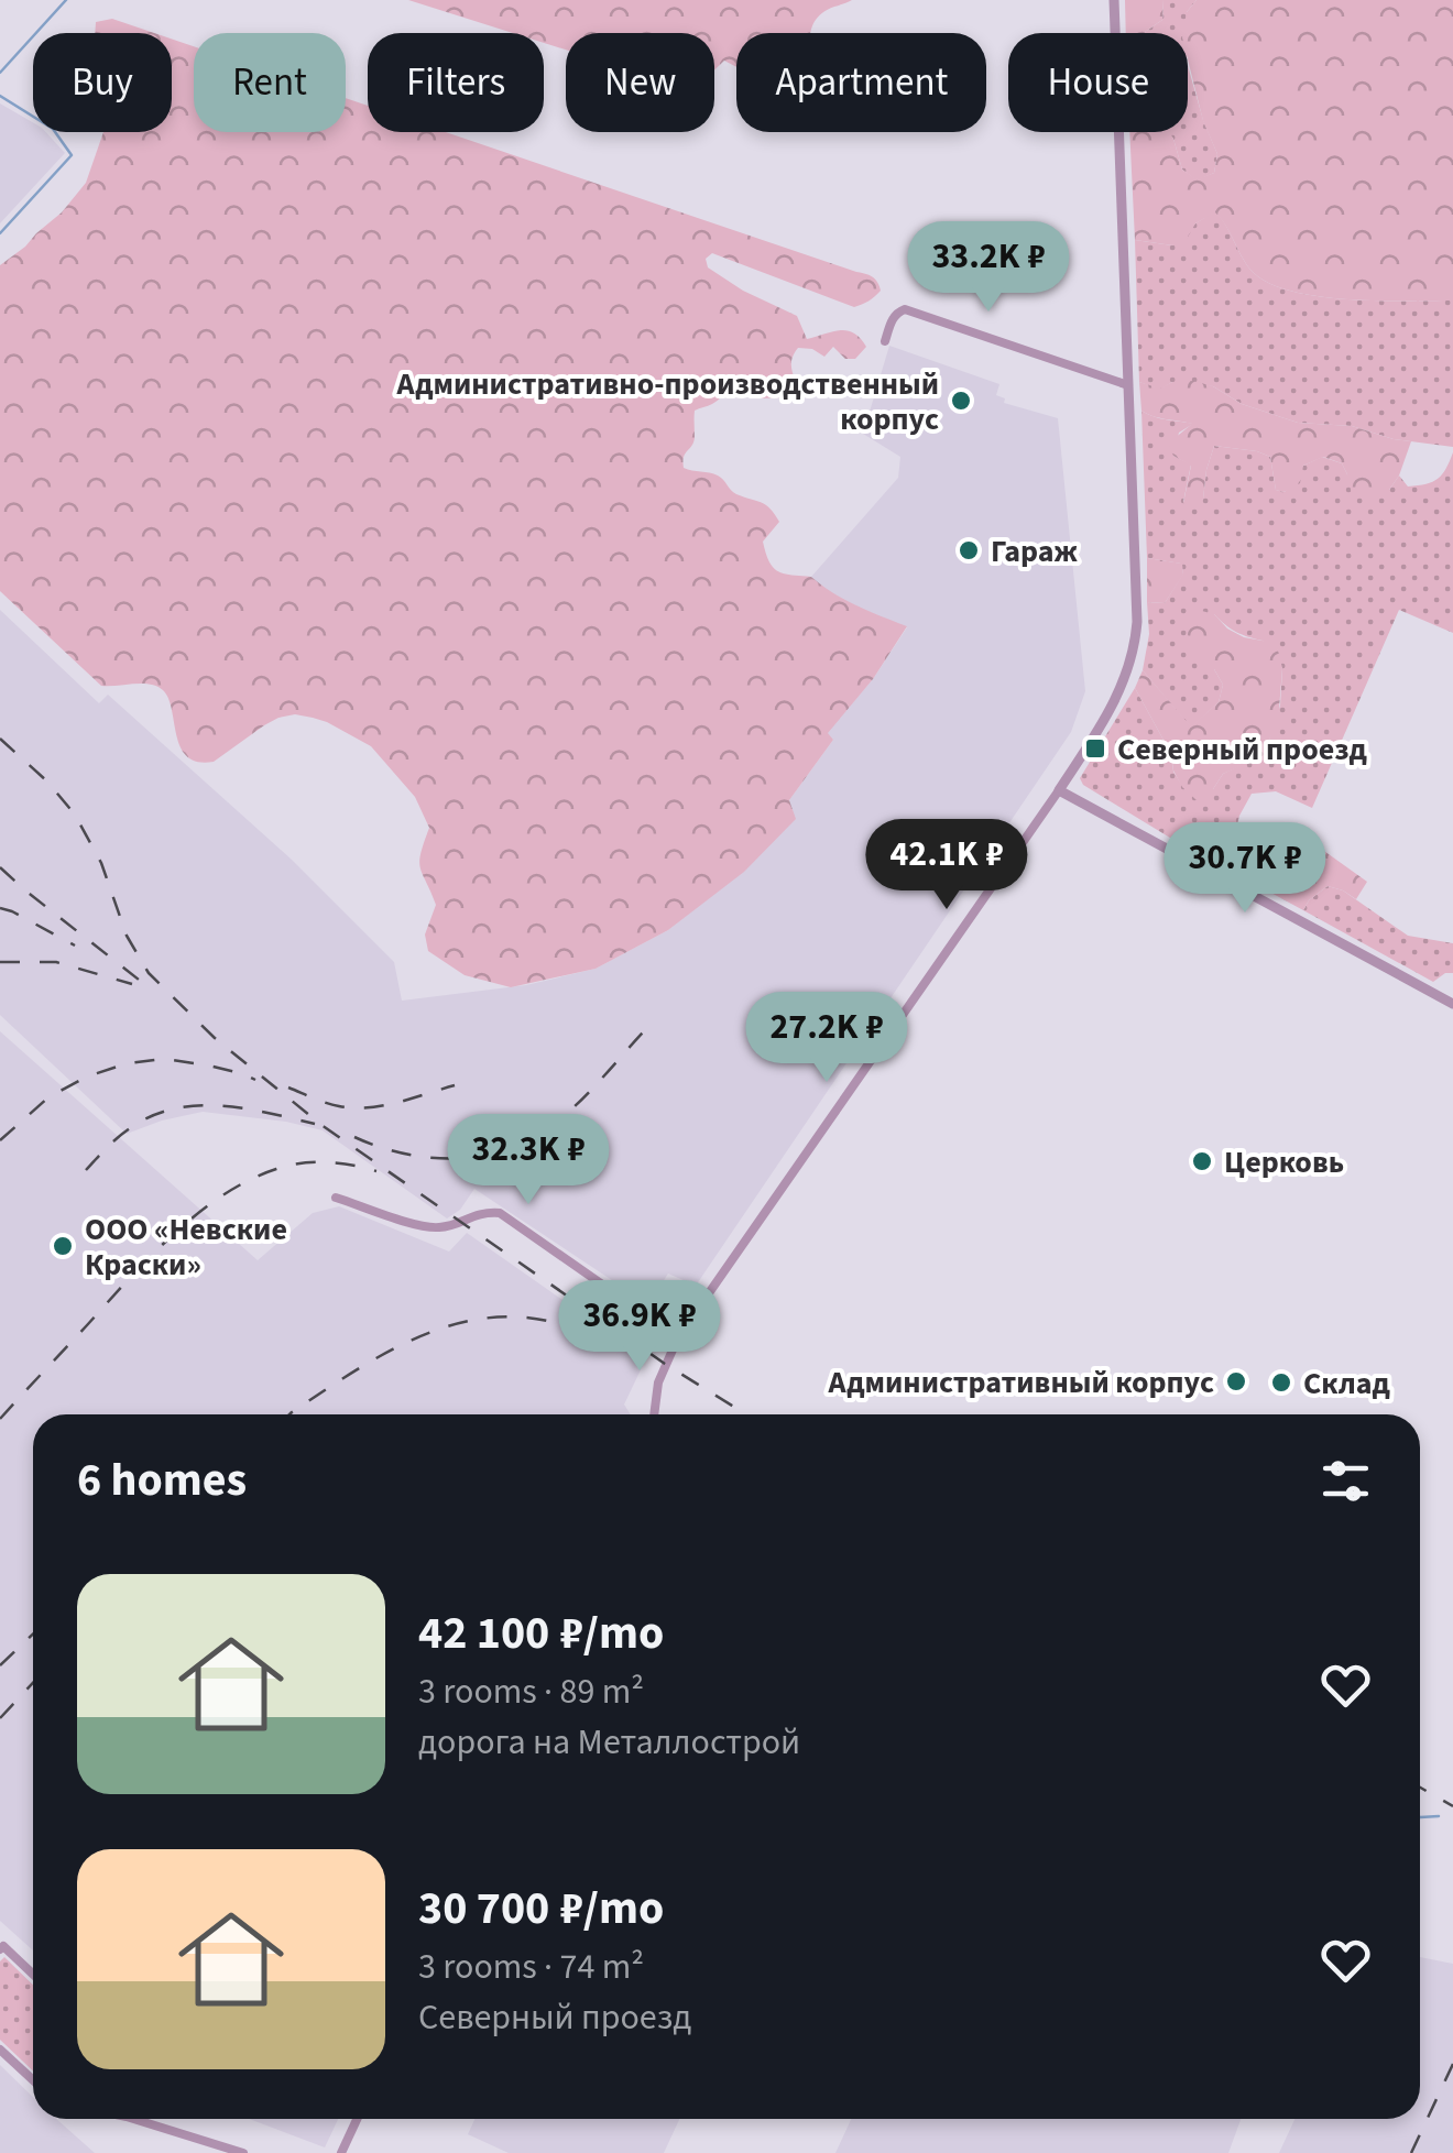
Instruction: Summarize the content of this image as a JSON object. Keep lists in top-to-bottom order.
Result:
{
  "places": {
    "other": [
      "Административно-производственный корпус",
      "Гараж",
      "Церковь",
      "ООО «Невские Краски»",
      "Административный корпус",
      "Склад"
    ],
    "transit": ["Северный проезд"]
  },
  "page": {
    "chip": [
      "Buy",
      "Rent",
      "Filters",
      "New",
      "Apartment",
      "House"
    ],
    "price": [
      "33.2K ₽",
      "42.1K ₽",
      "30.7K ₽",
      "27.2K ₽",
      "32.3K ₽",
      "36.9K ₽"
    ],
    "heading": "6 homes",
    "list": [
      {
        "name": "42 100 ₽/mo",
        "note": "3 rooms · 89 m² · дорога на Металлострой"
      },
      {
        "name": "30 700 ₽/mo",
        "note": "3 rooms · 74 m² · Северный проезд"
      }
    ]
  }
}
